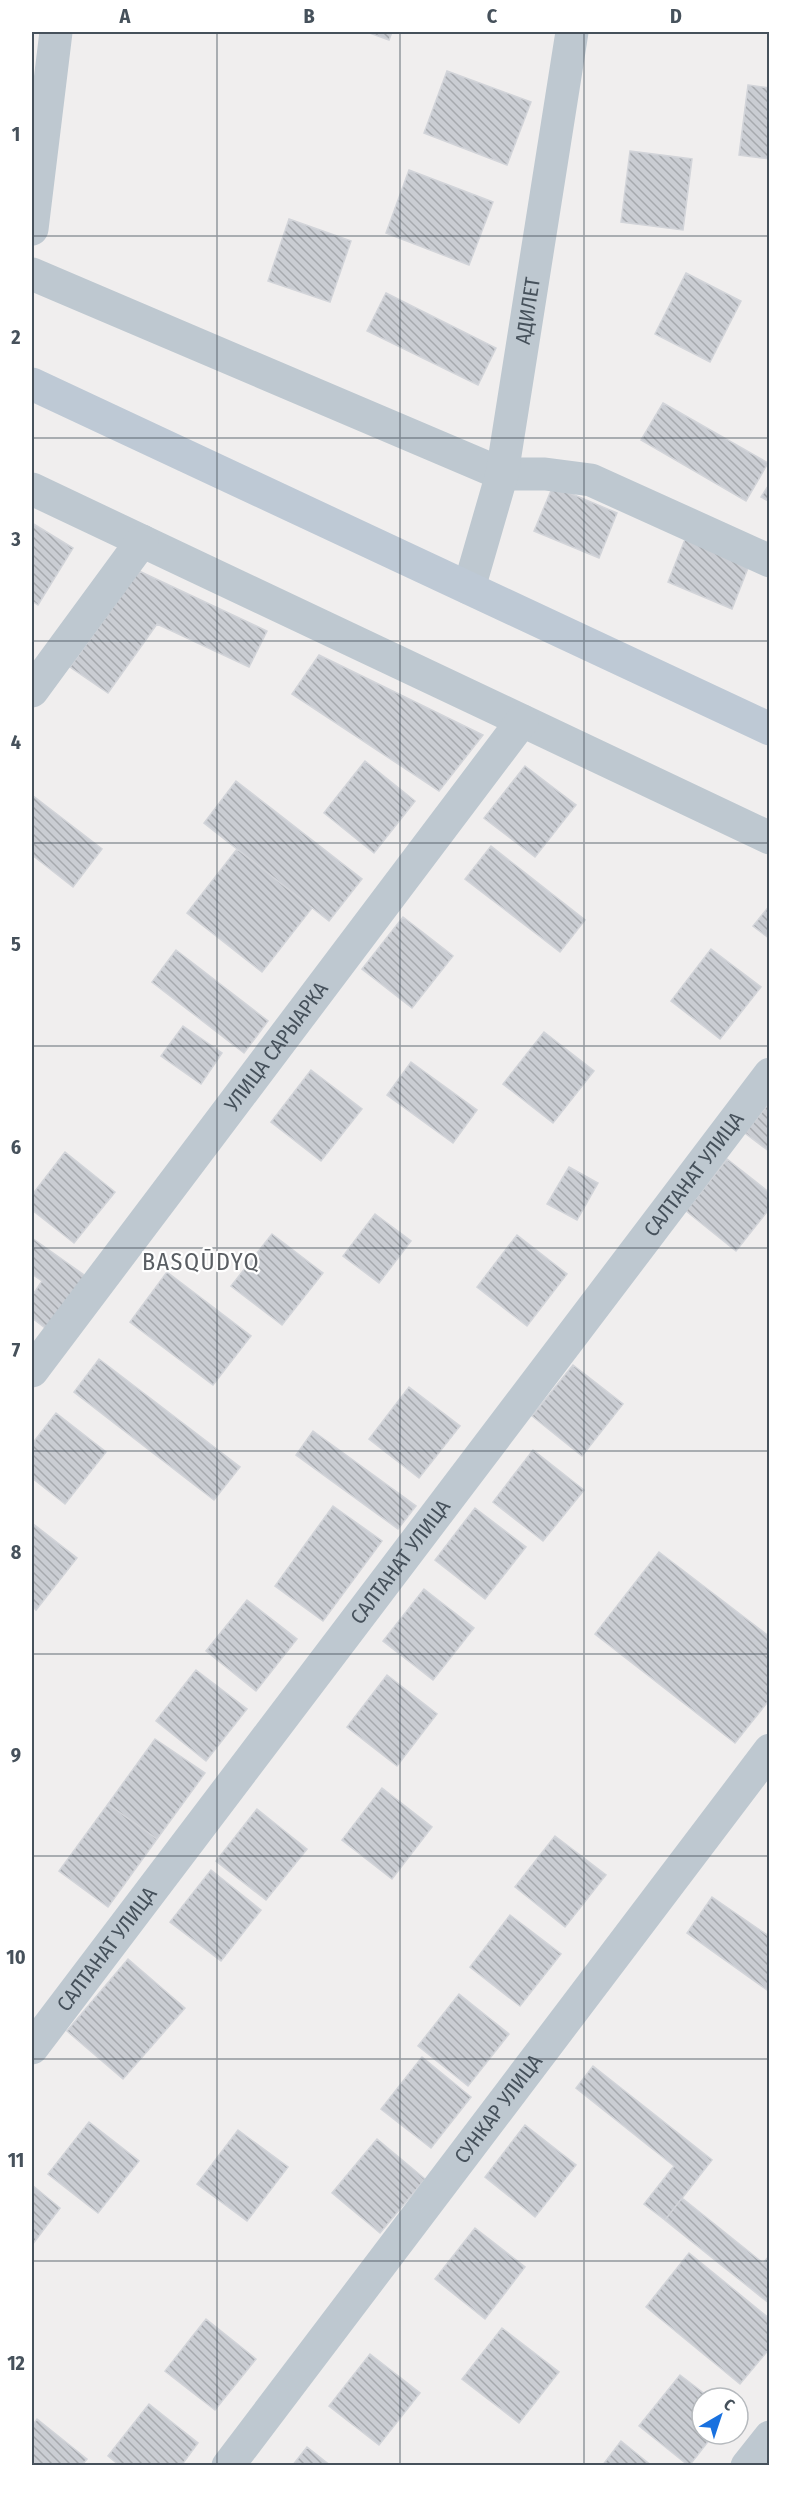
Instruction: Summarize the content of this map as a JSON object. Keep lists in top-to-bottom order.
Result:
{
  "streets": {
    "street": [
      "АДИЛЕТ",
      "УЛИЦА САРЫАРКА",
      "САЛТАНАТ УЛИЦА",
      "СУНКАР УЛИЦА"
    ]
  },
  "districts": ["BASQŪDYQ"],
  "north": "top right",
  "grid": {
    "columns": [
      "A",
      "B",
      "C",
      "D"
    ],
    "rows": [
      "1",
      "2",
      "3",
      "4",
      "5",
      "6",
      "7",
      "8",
      "9",
      "10",
      "11",
      "12"
    ]
  }
}
